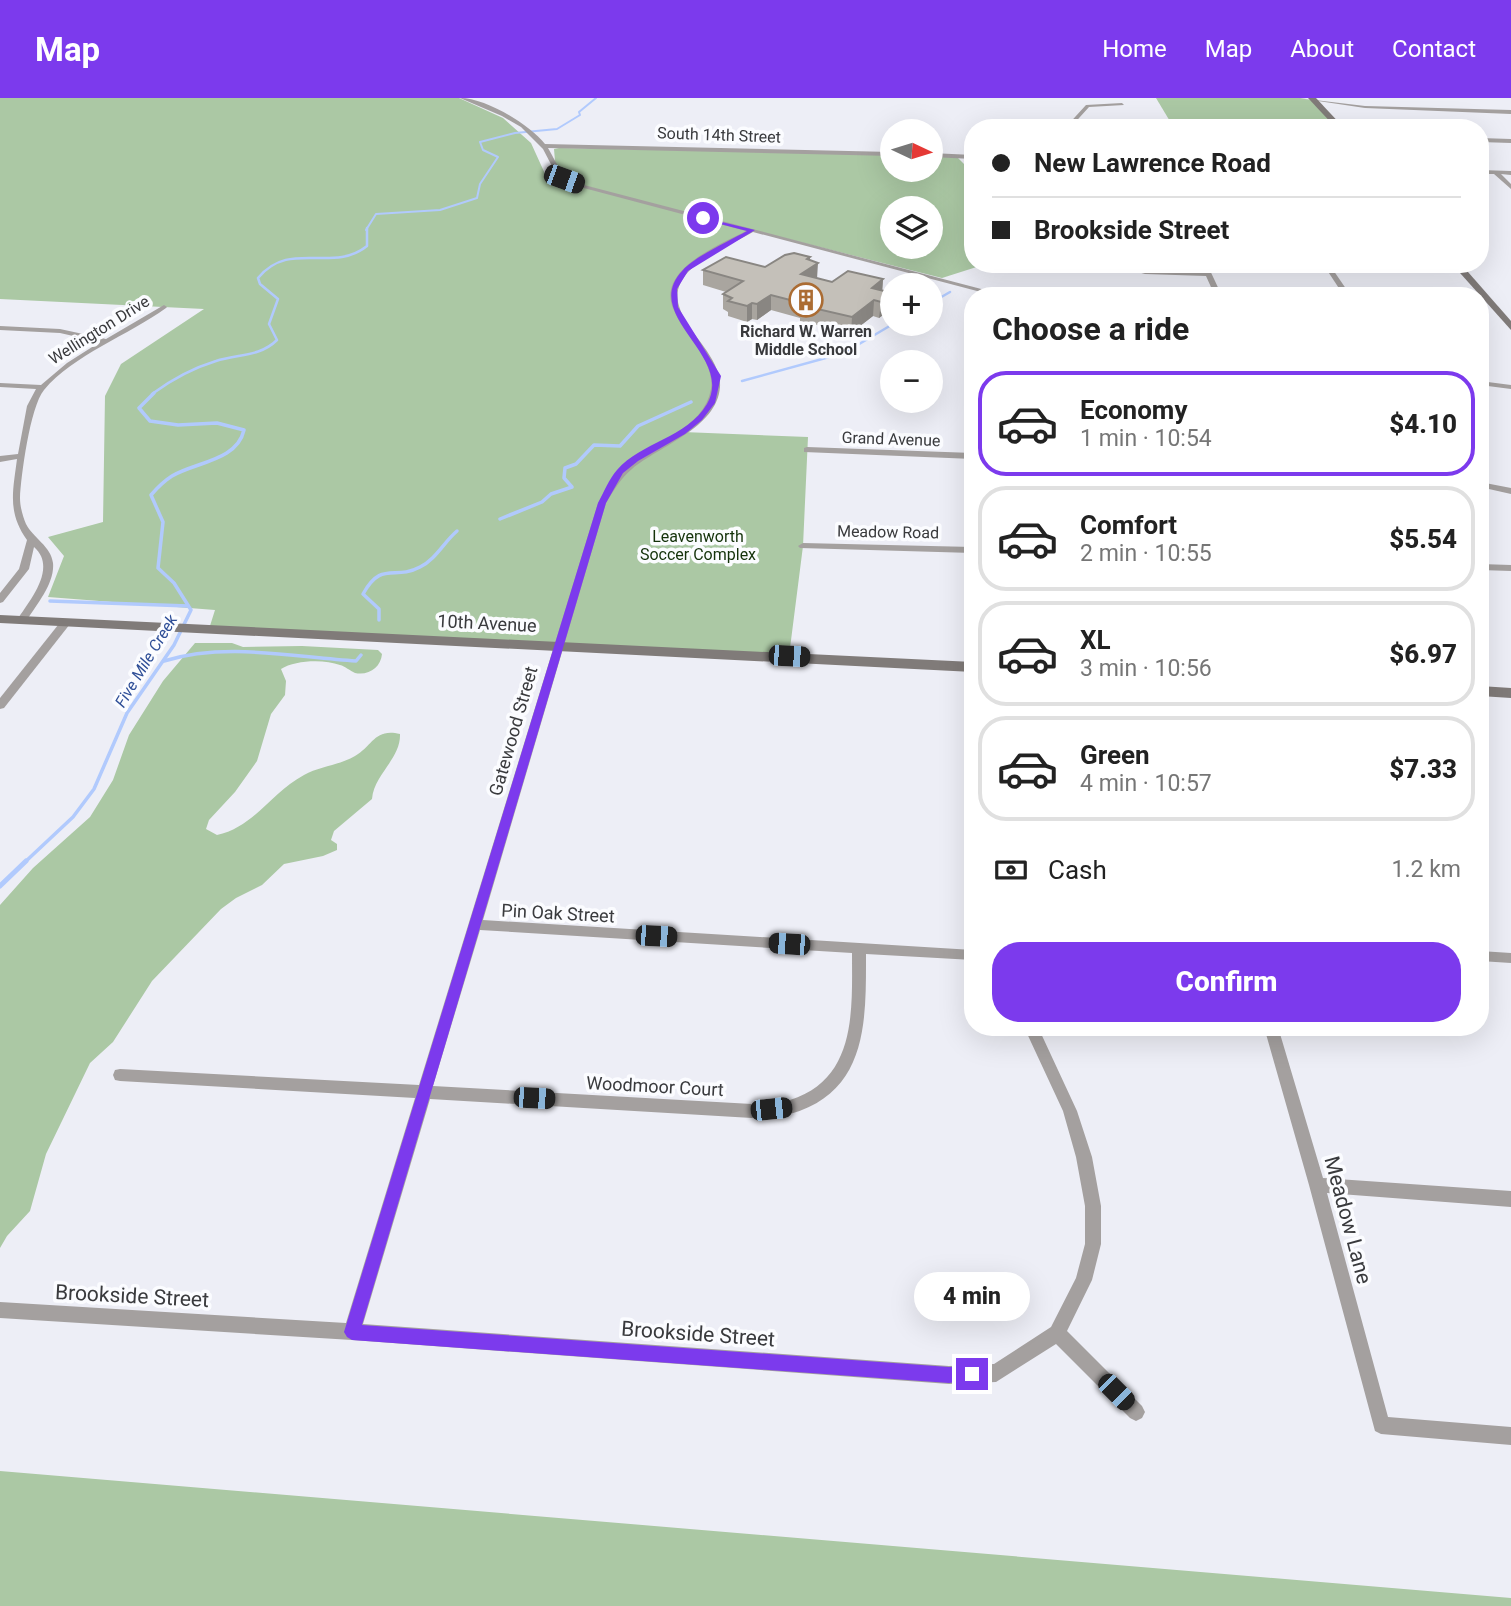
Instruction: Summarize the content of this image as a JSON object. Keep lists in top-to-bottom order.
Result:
{
  "streets": {
    "street": [
      "South 14th Street",
      "Wellington Drive",
      "Grand Avenue",
      "Meadow Road",
      "10th Avenue",
      "Gatewood Street",
      "Pin Oak Street",
      "Woodmoor Court",
      "Meadow Lane",
      "Brookside Street"
    ]
  },
  "crossings": [
    ["Wellington Drive", "10th Avenue"],
    ["10th Avenue", "Gatewood Street"],
    ["Gatewood Street", "Pin Oak Street"],
    ["Gatewood Street", "Woodmoor Court"],
    ["Gatewood Street", "Brookside Street"],
    ["Pin Oak Street", "Woodmoor Court"]
  ],
  "water": ["Five Mile Creek"],
  "parks": ["Leavenworth Soccer Complex"],
  "places": {
    "building": ["Richard W. Warren Middle School"]
  },
  "north": "right",
  "page": {
    "header": "Map",
    "nav": [
      "Home",
      "Map",
      "About",
      "Contact"
    ],
    "map_buttons": ["+", "−"],
    "banner": ["New Lawrence Road", "Brookside Street"],
    "heading": "Choose a ride",
    "list": [
      {
        "name": "Economy",
        "note": "1 min · 10:54",
        "value": "$4.10"
      },
      {
        "name": "Comfort",
        "note": "2 min · 10:55",
        "value": "$5.54"
      },
      {
        "name": "XL",
        "note": "3 min · 10:56",
        "value": "$6.97"
      },
      {
        "name": "Green",
        "note": "4 min · 10:57",
        "value": "$7.33"
      }
    ],
    "pay": ["Cash", "1.2 km"],
    "buttons": "Confirm",
    "bubble": "4 min"
  }
}
